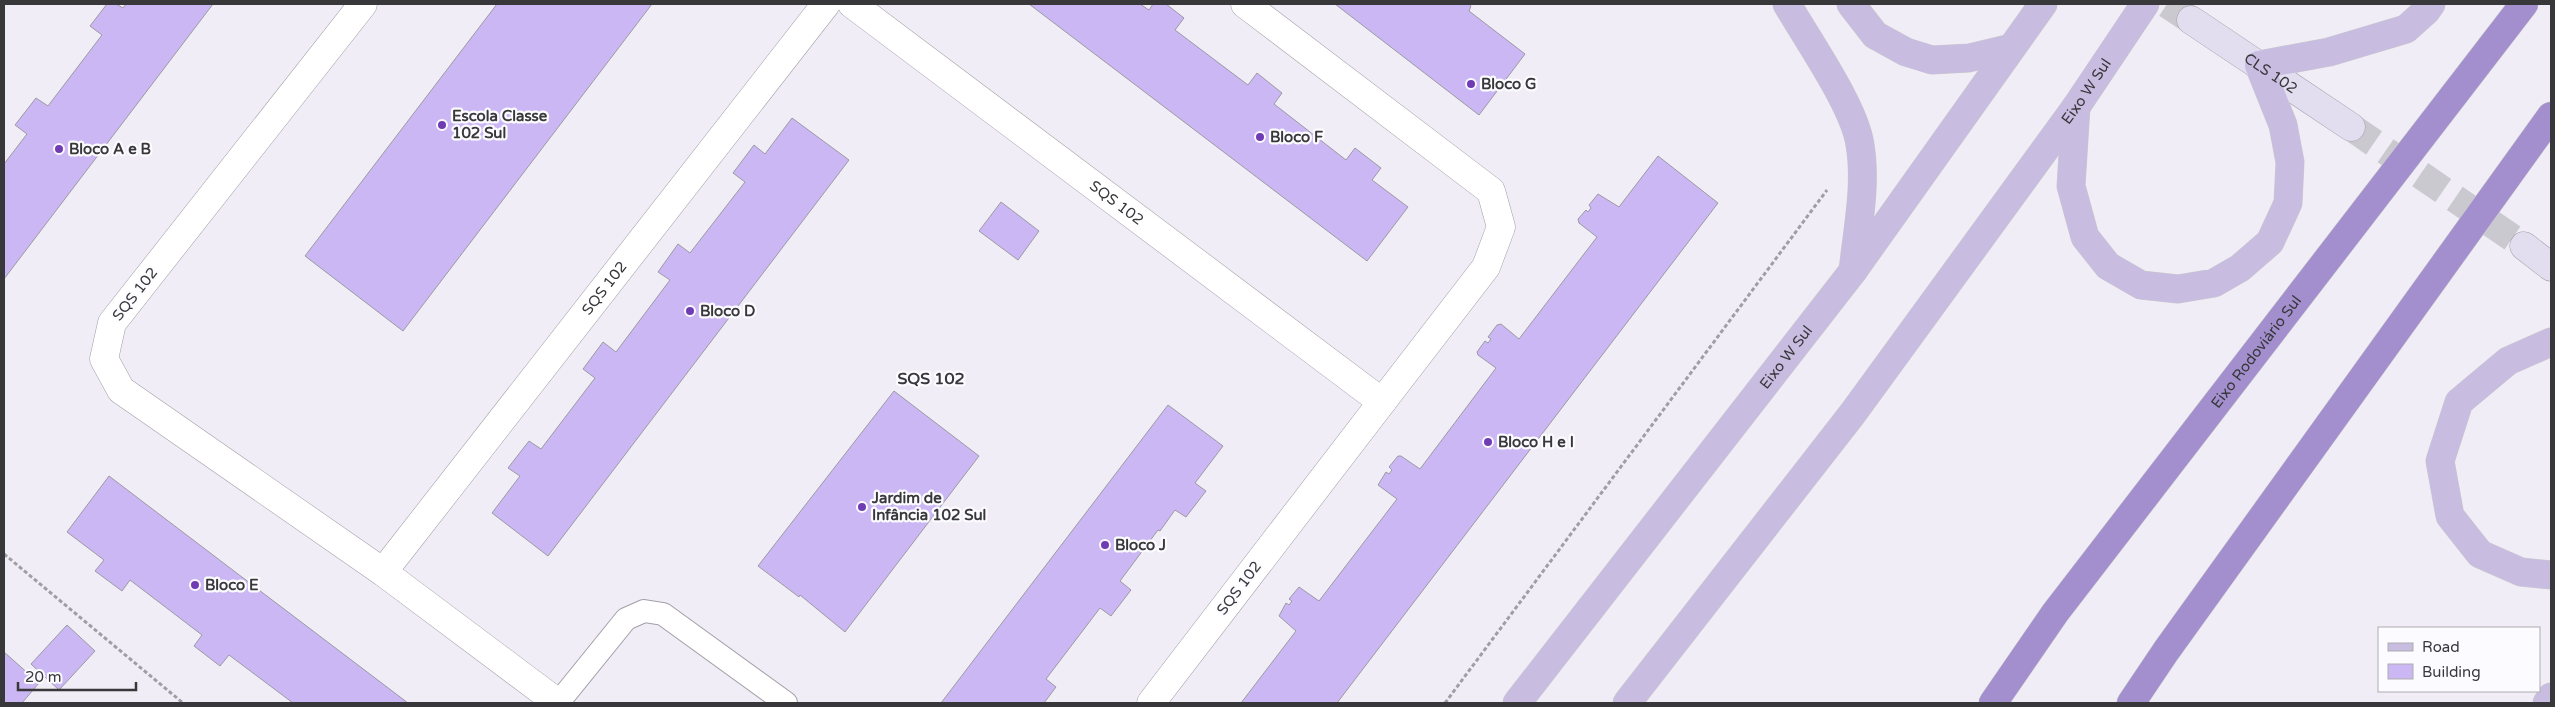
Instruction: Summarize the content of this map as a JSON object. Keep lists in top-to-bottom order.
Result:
{
  "streets": {
    "highway": ["Eixo Rodoviário Sul"],
    "main road": ["CLS 102", "Eixo W Sul"],
    "street": ["SQS 102"]
  },
  "districts": ["SQS 102"],
  "places": [
    "Bloco G",
    "Escola Classe 102 Sul",
    "Bloco F",
    "Bloco A e B",
    "Bloco D",
    "Bloco H e I",
    "Jardim de Infância 102 Sul",
    "Bloco J",
    "Bloco E"
  ],
  "legend": ["Road", "Building"],
  "scale_bar": "20 m"
}
